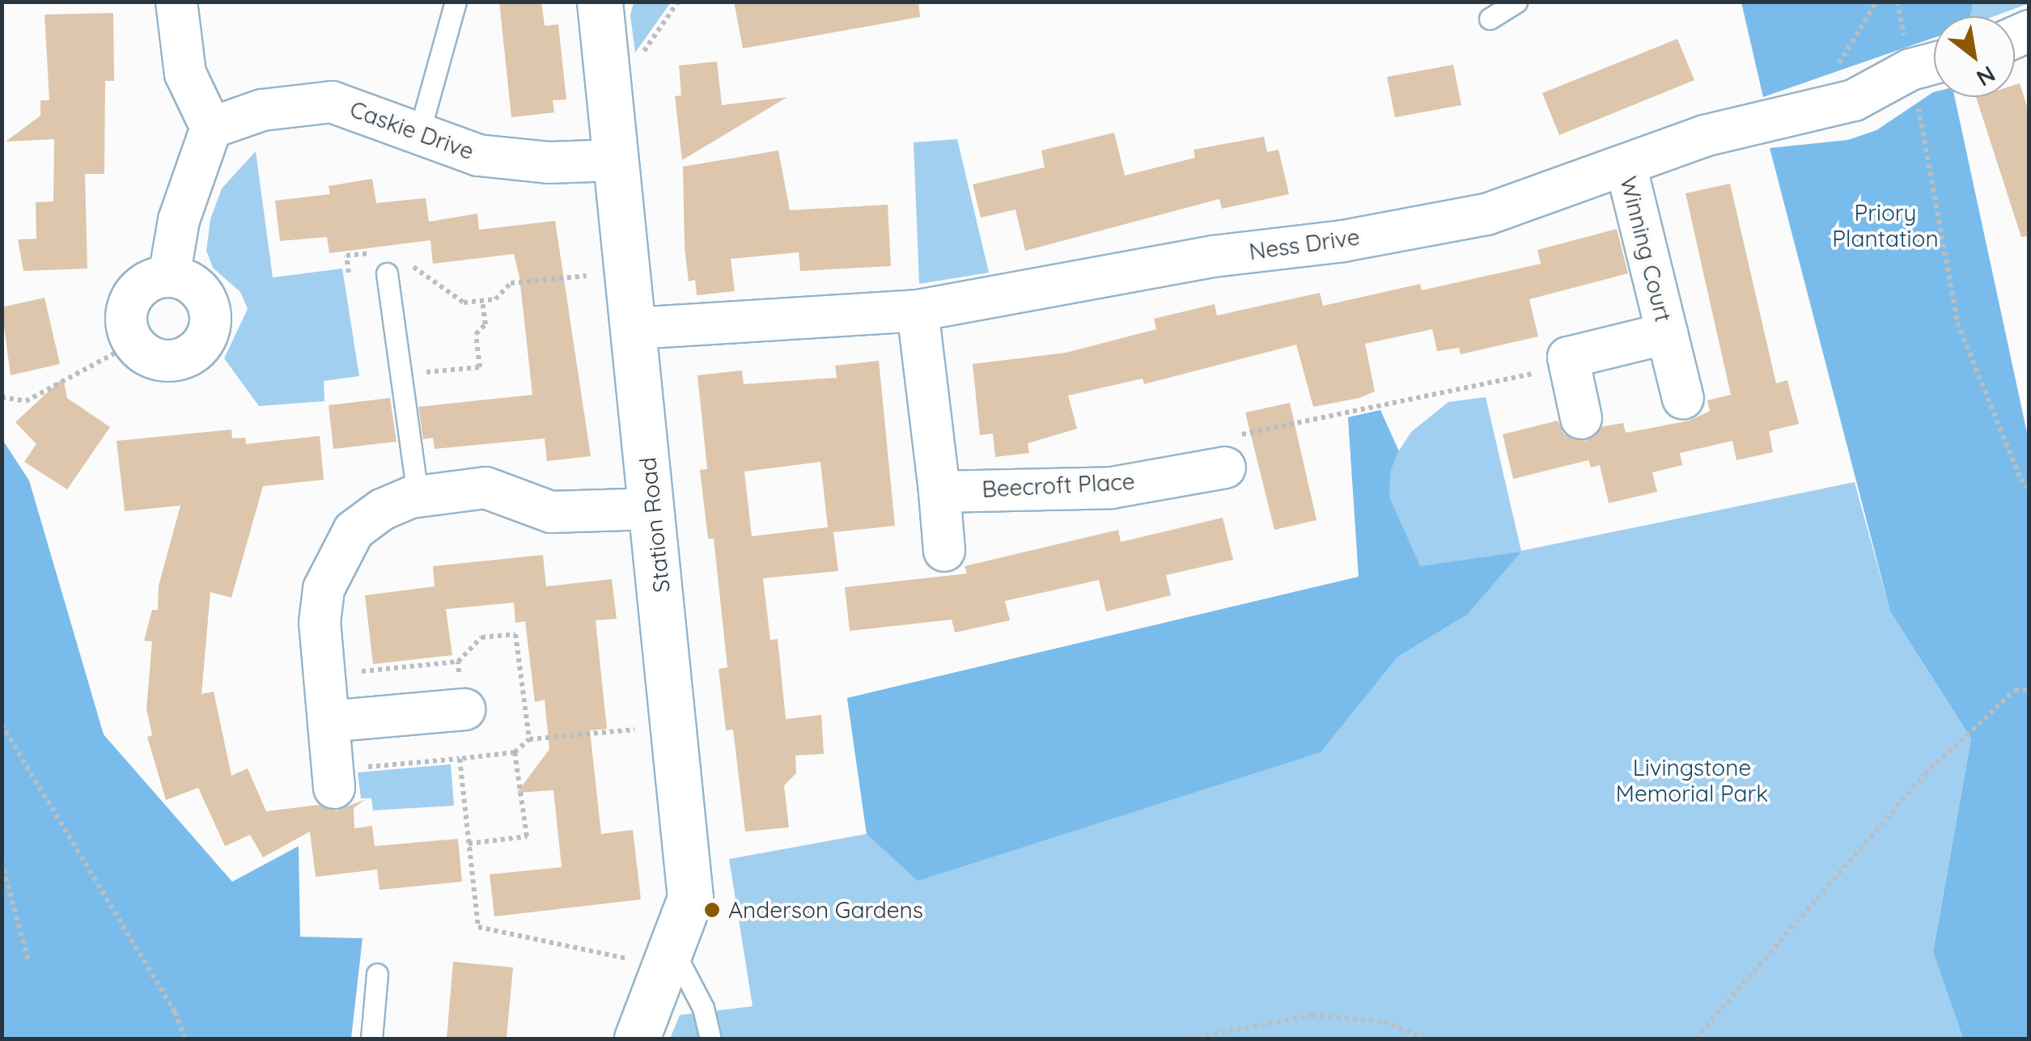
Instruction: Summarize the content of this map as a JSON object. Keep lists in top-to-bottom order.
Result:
{
  "streets": {
    "street": [
      "Caskie Drive",
      "Ness Drive",
      "Winning Court",
      "Beecroft Place",
      "Station Road"
    ]
  },
  "crossings": [
    ["Caskie Drive", "Station Road"],
    ["Ness Drive", "Winning Court"],
    ["Ness Drive", "Station Road"]
  ],
  "parks": ["Priory Plantation", "Livingstone Memorial Park"],
  "places": ["Anderson Gardens"],
  "north": "bottom right"
}
